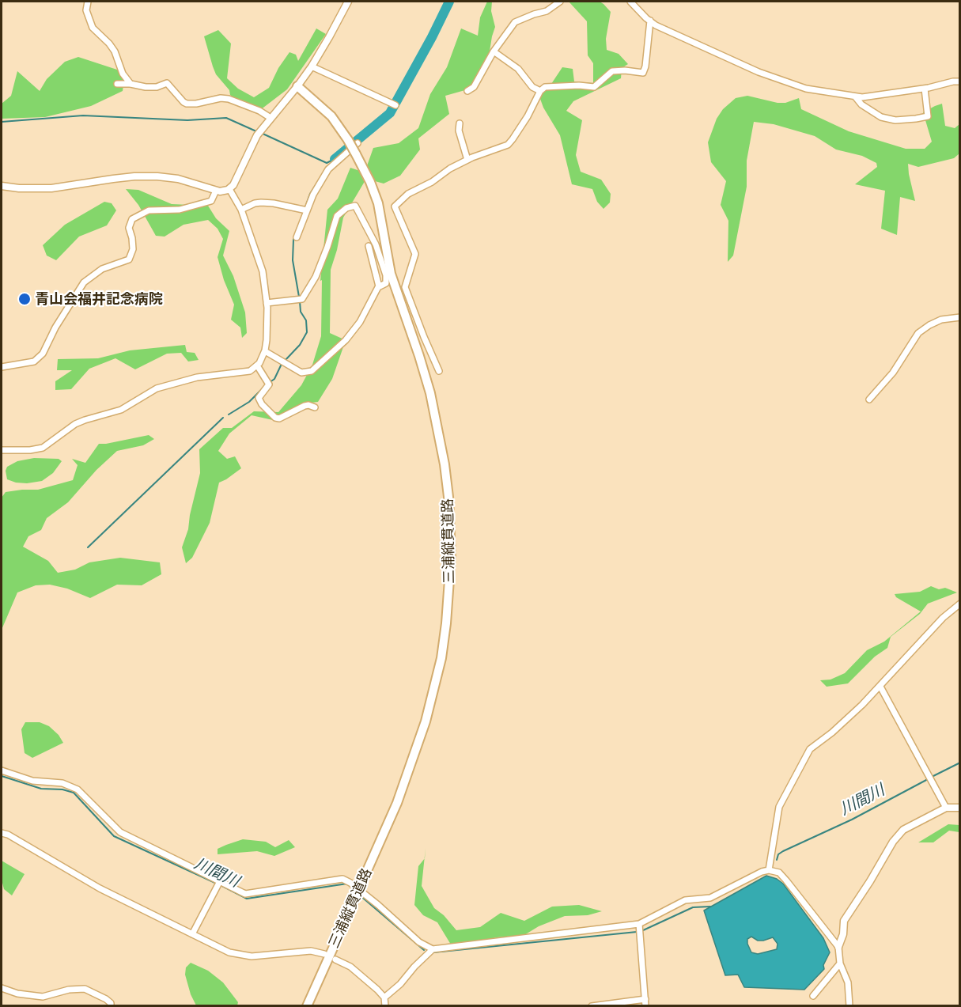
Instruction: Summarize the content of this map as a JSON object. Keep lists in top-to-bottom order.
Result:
{
  "streets": {
    "main road": ["三浦縦貫道路"]
  },
  "water": ["川間川"],
  "places": ["青山会福井記念病院"]
}
